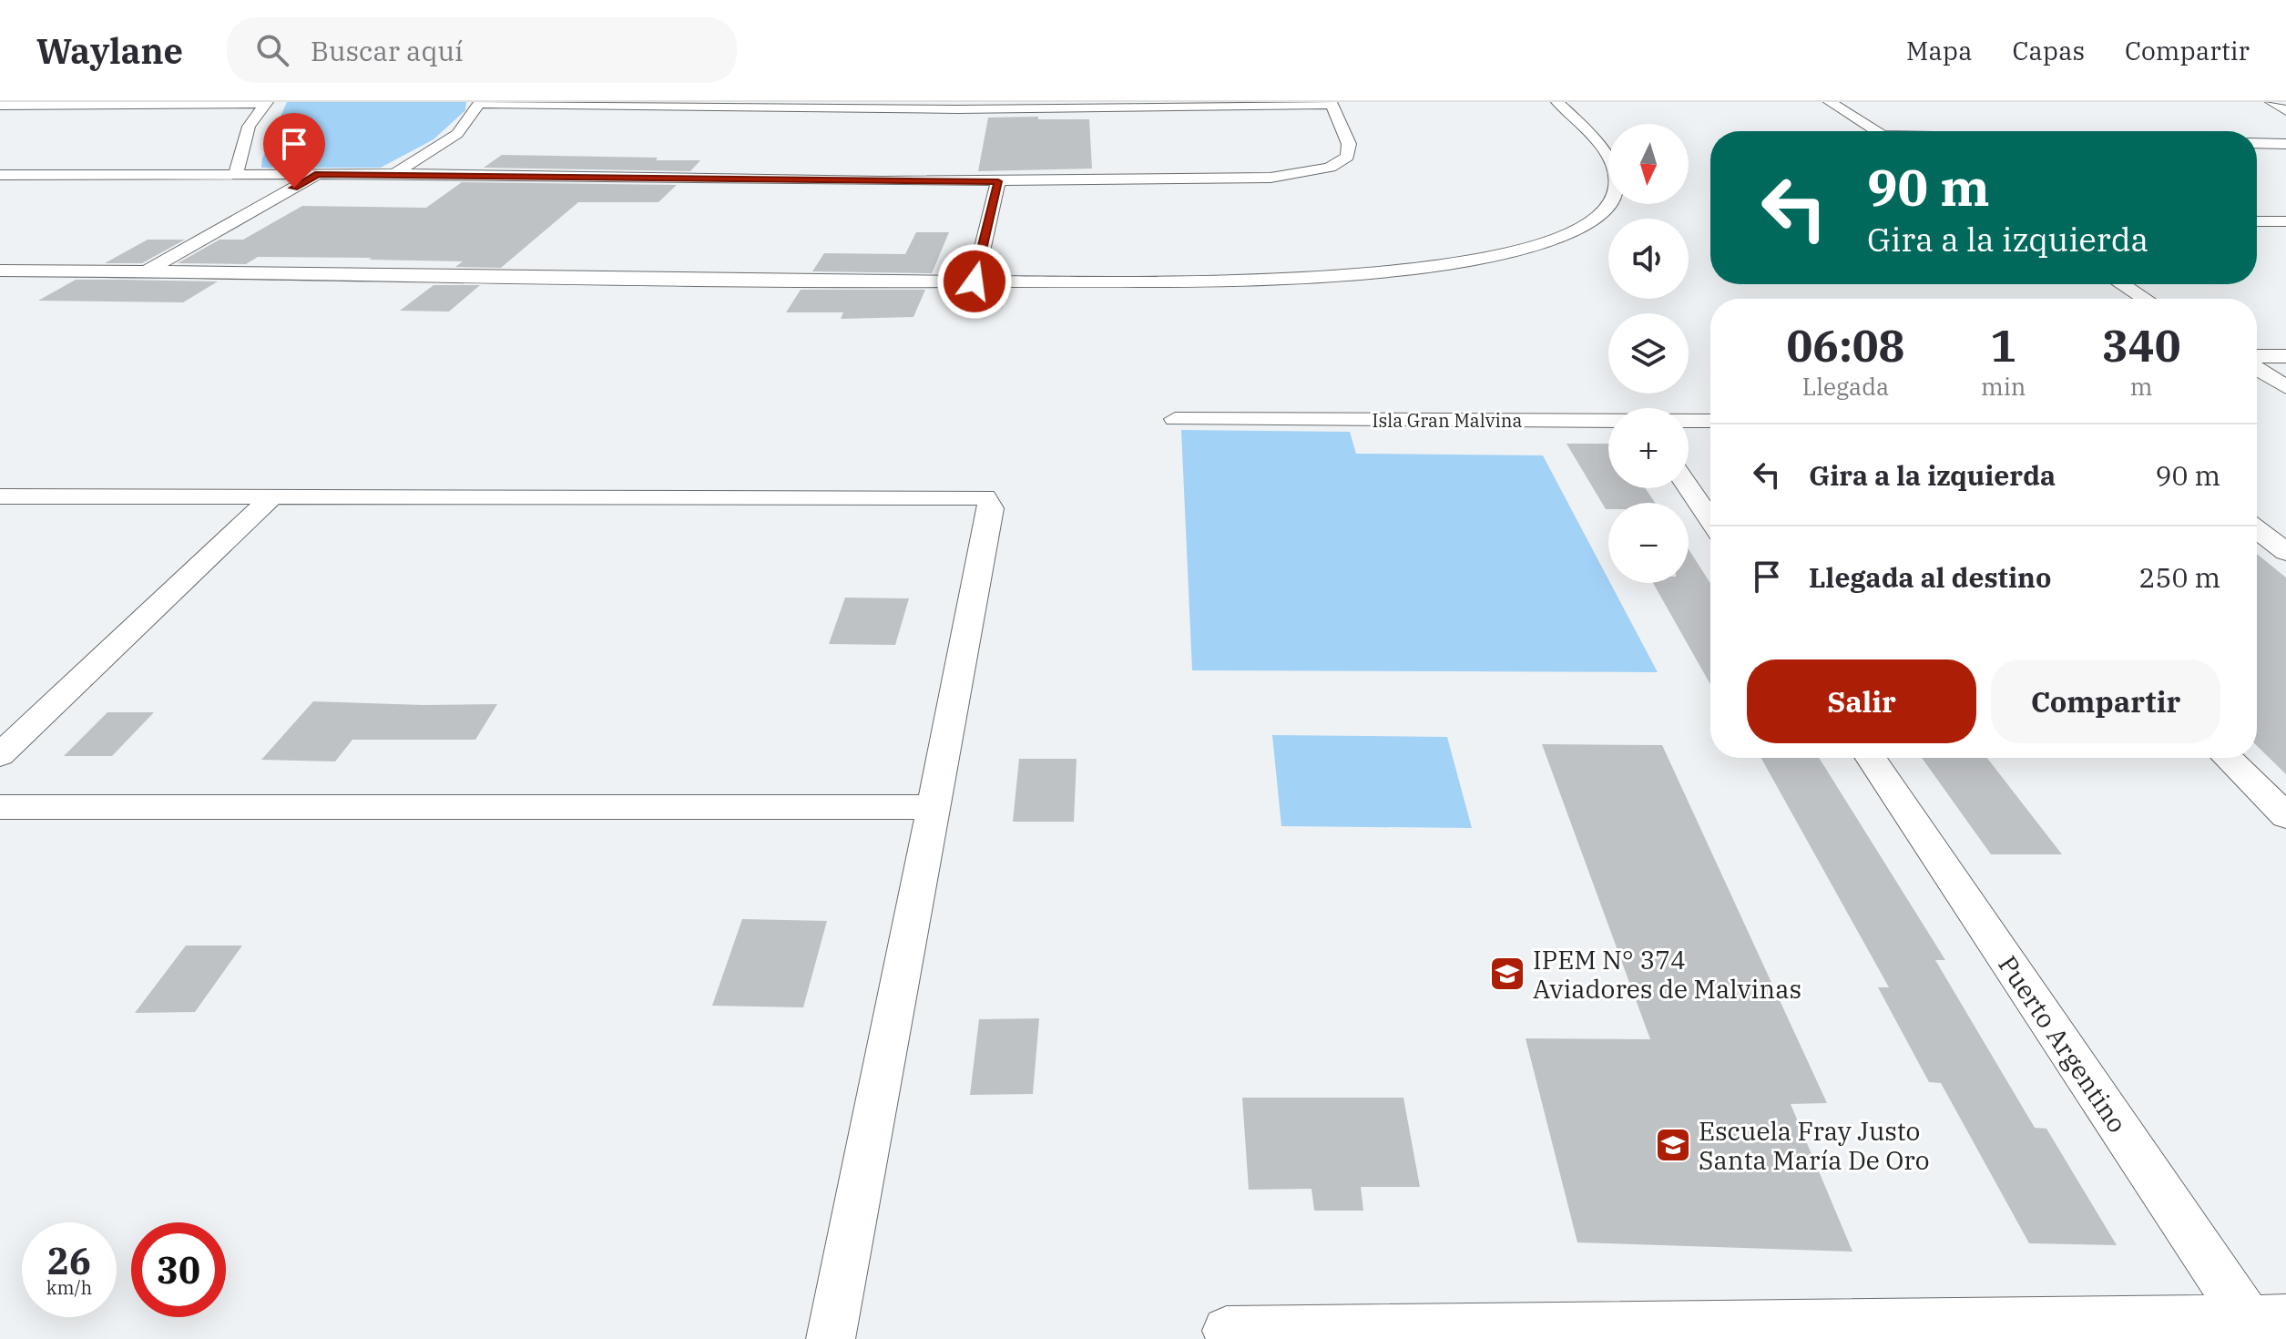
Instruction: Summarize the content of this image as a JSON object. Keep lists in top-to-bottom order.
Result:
{
  "streets": {
    "street": ["Isla Gran Malvina", "Puerto Argentino"]
  },
  "places": {
    "school or university": ["IPEM N° 374 Aviadores de Malvinas", "Escuela Fray Justo Santa María De Oro"]
  },
  "north": "bottom",
  "page": {
    "header": "Waylane",
    "search": "Buscar aquí",
    "nav": ["Mapa", "Capas", "Compartir"],
    "map_buttons": ["+", "−"],
    "turn": ["90 m", "Gira a la izquierda"],
    "eta": [
      "06:08",
      "Llegada",
      "1",
      "min",
      "340",
      "m"
    ],
    "list": [
      {
        "name": "Gira a la izquierda",
        "value": "90 m"
      },
      {
        "name": "Llegada al destino",
        "value": "250 m"
      }
    ],
    "buttons": ["Salir", "Compartir"],
    "speed": "26 km/h",
    "limit": "30"
  }
}
